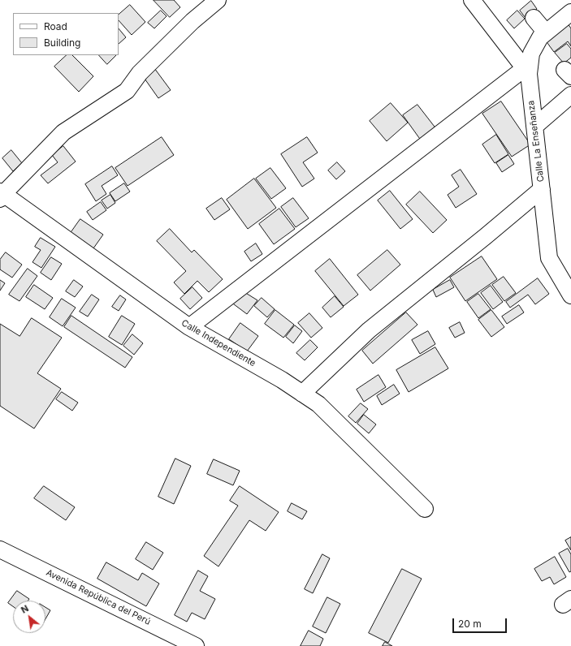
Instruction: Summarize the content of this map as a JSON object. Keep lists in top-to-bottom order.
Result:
{
  "streets": {
    "street": ["Calle La Enseñanza", "Calle Independiente", "Avenida República del Perú"]
  },
  "legend": ["Road", "Building"],
  "scale_bar": "20 m",
  "north": "top left"
}
